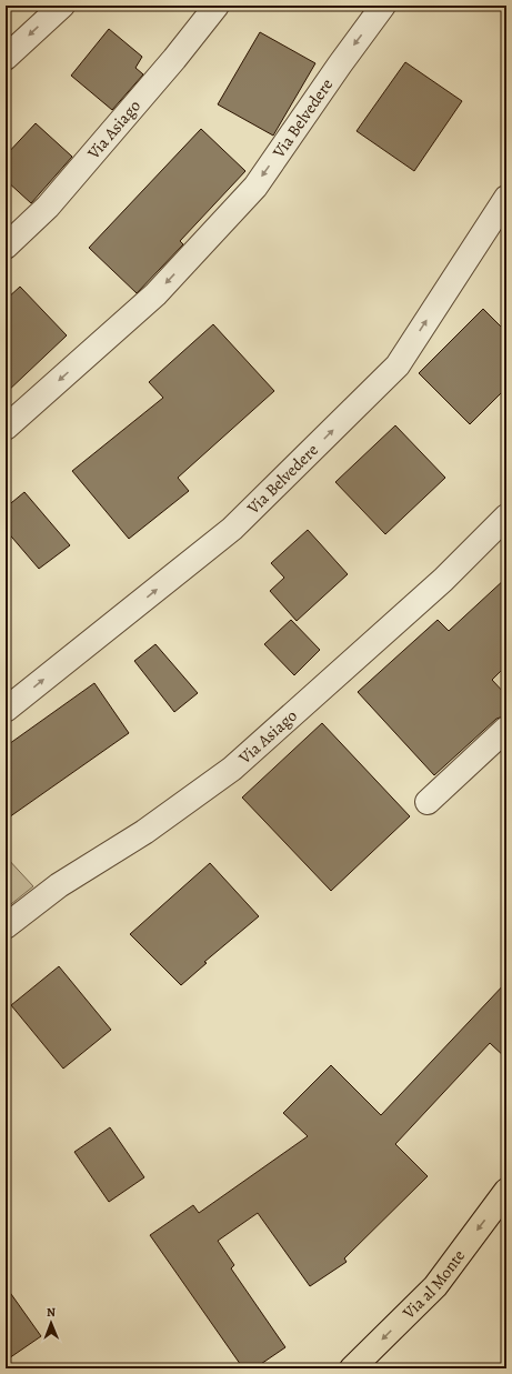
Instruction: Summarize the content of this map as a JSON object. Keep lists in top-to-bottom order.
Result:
{
  "streets": {
    "main road": ["Via al Monte"],
    "street": ["Via Belvedere", "Via Asiago"]
  },
  "one_way": ["Via al Monte"],
  "north": "top"
}
